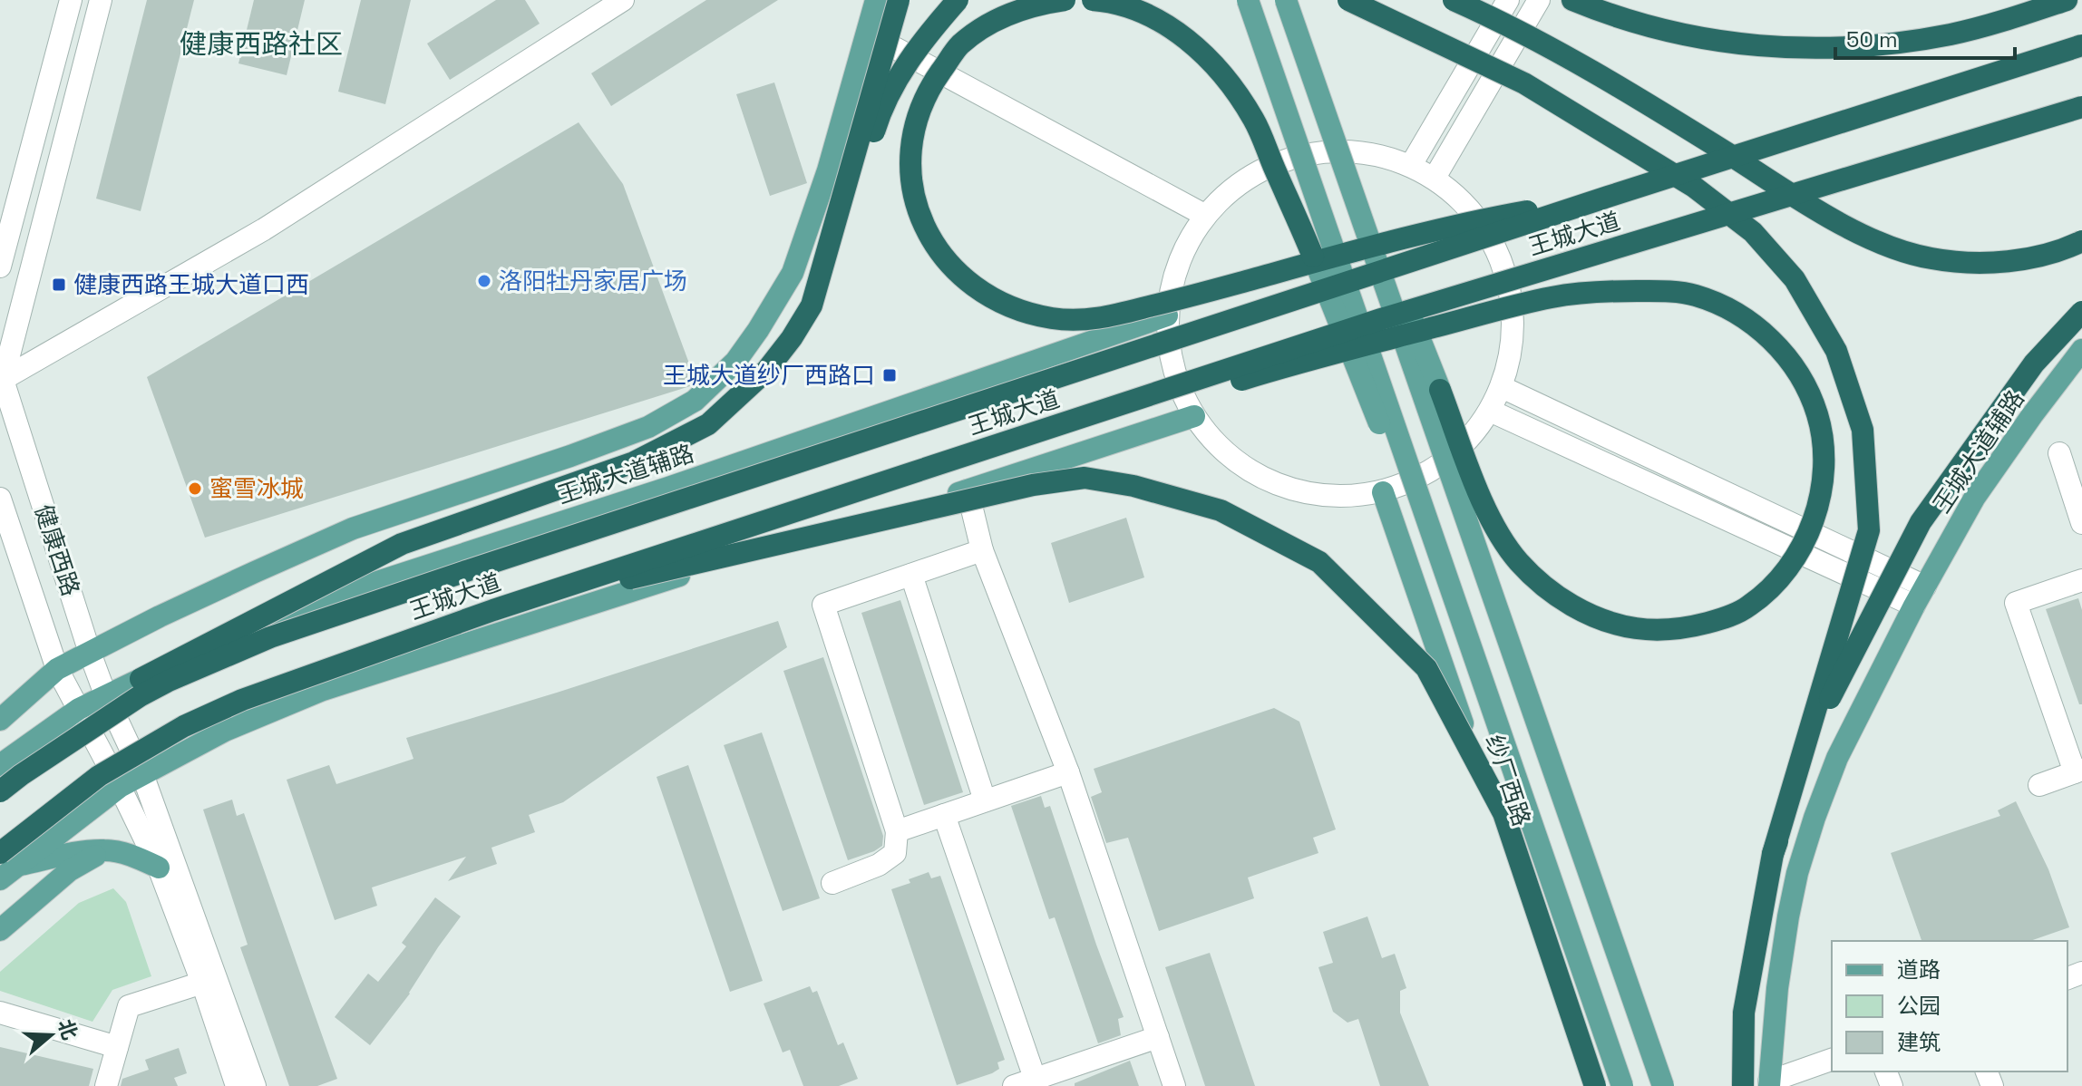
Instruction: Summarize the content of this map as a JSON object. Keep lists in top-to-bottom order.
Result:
{
  "streets": {
    "highway": ["王城大道"],
    "main road": ["王城大道辅路", "纱厂西路"],
    "street": ["健康西路"]
  },
  "crossings": [
    ["王城大道辅路", "健康西路"]
  ],
  "districts": ["健康西路社区"],
  "places": {
    "other": ["洛阳牡丹家居广场", "蜜雪冰城"],
    "transit": ["健康西路王城大道口西", "王城大道纱厂西路口"]
  },
  "legend": ["道路", "公园", "建筑"],
  "scale_bar": "50 m",
  "north": "right"
}
